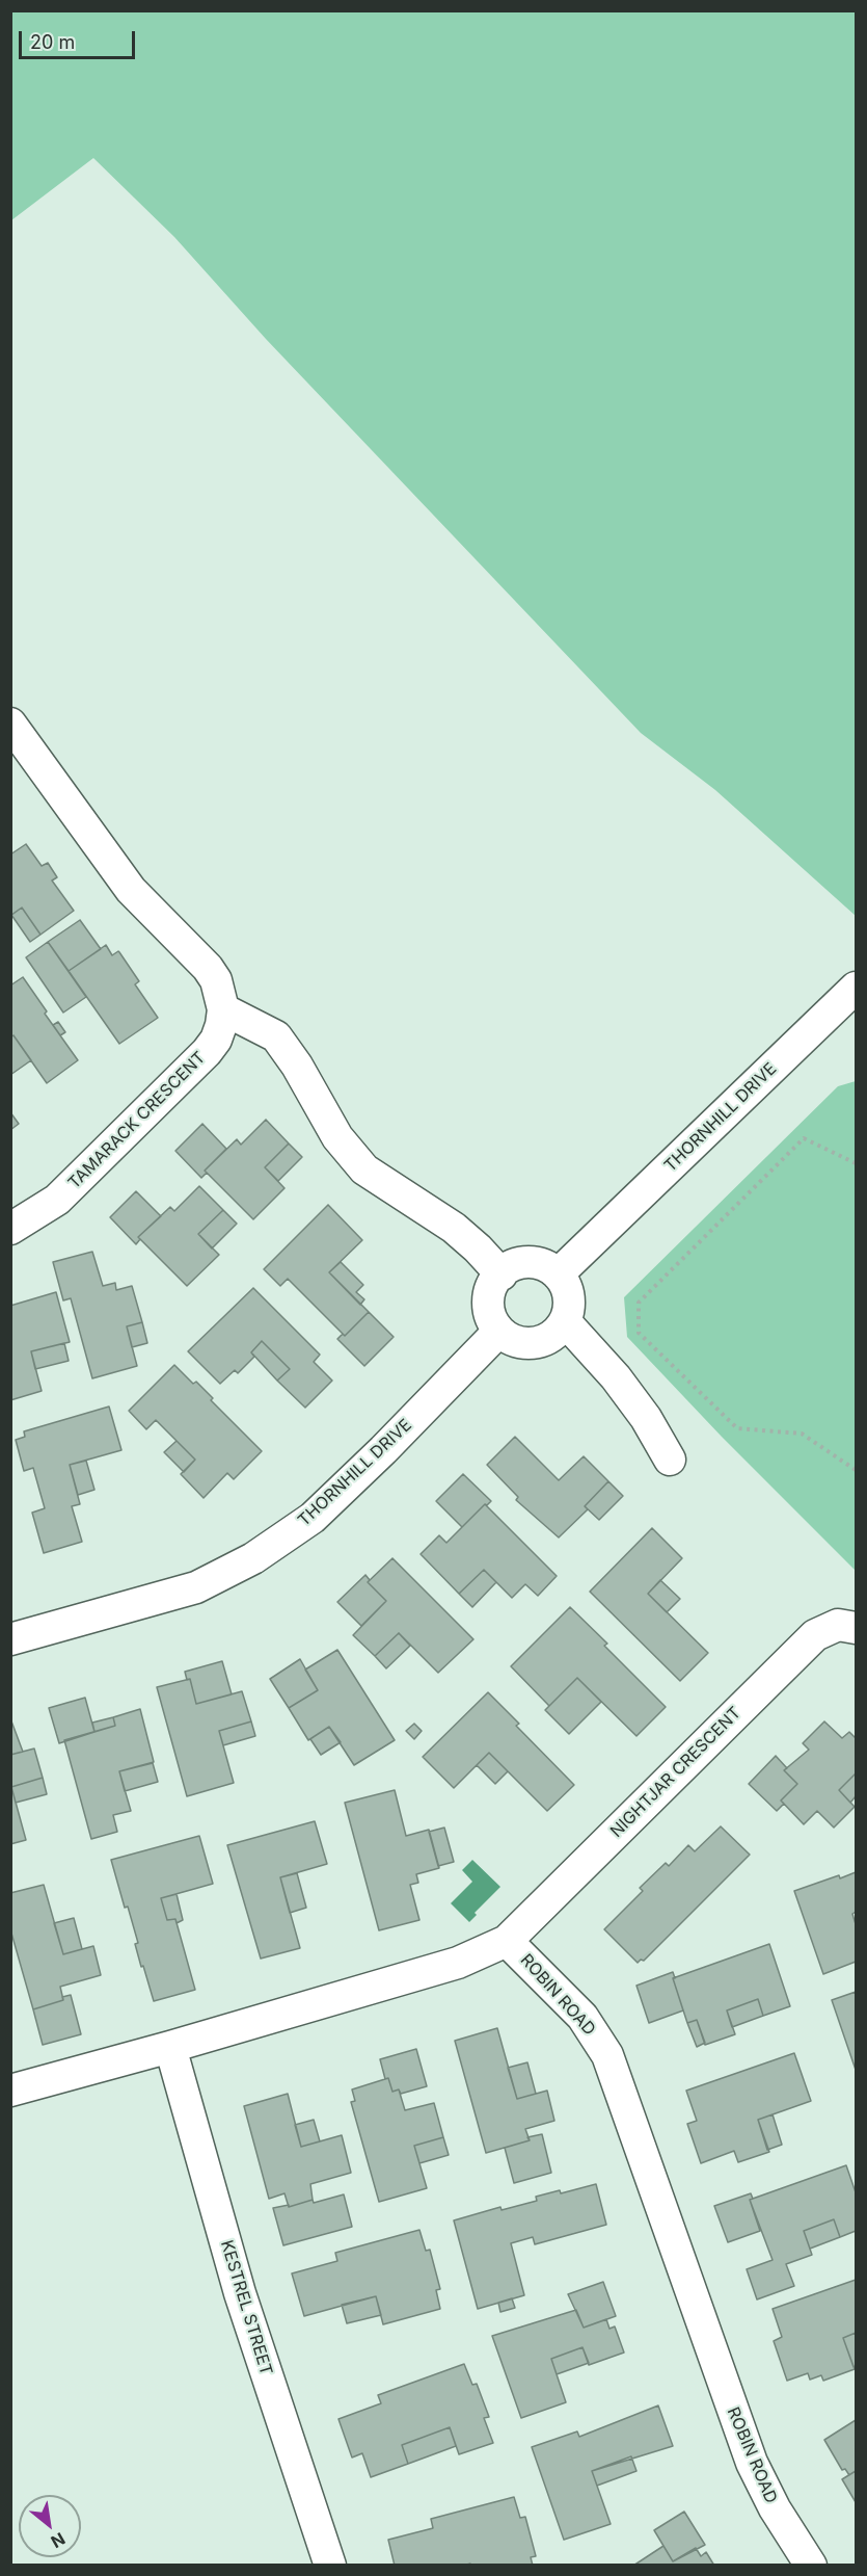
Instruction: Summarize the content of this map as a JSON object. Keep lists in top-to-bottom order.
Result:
{
  "streets": {
    "street": [
      "THORNHILL DRIVE",
      "TAMARACK CRESCENT",
      "NIGHTJAR CRESCENT",
      "ROBIN ROAD",
      "KESTREL STREET"
    ]
  },
  "crossings": [
    ["NIGHTJAR CRESCENT", "ROBIN ROAD"],
    ["ROBIN ROAD", "KESTREL STREET"]
  ],
  "scale_bar": "20 m",
  "north": "bottom right"
}
